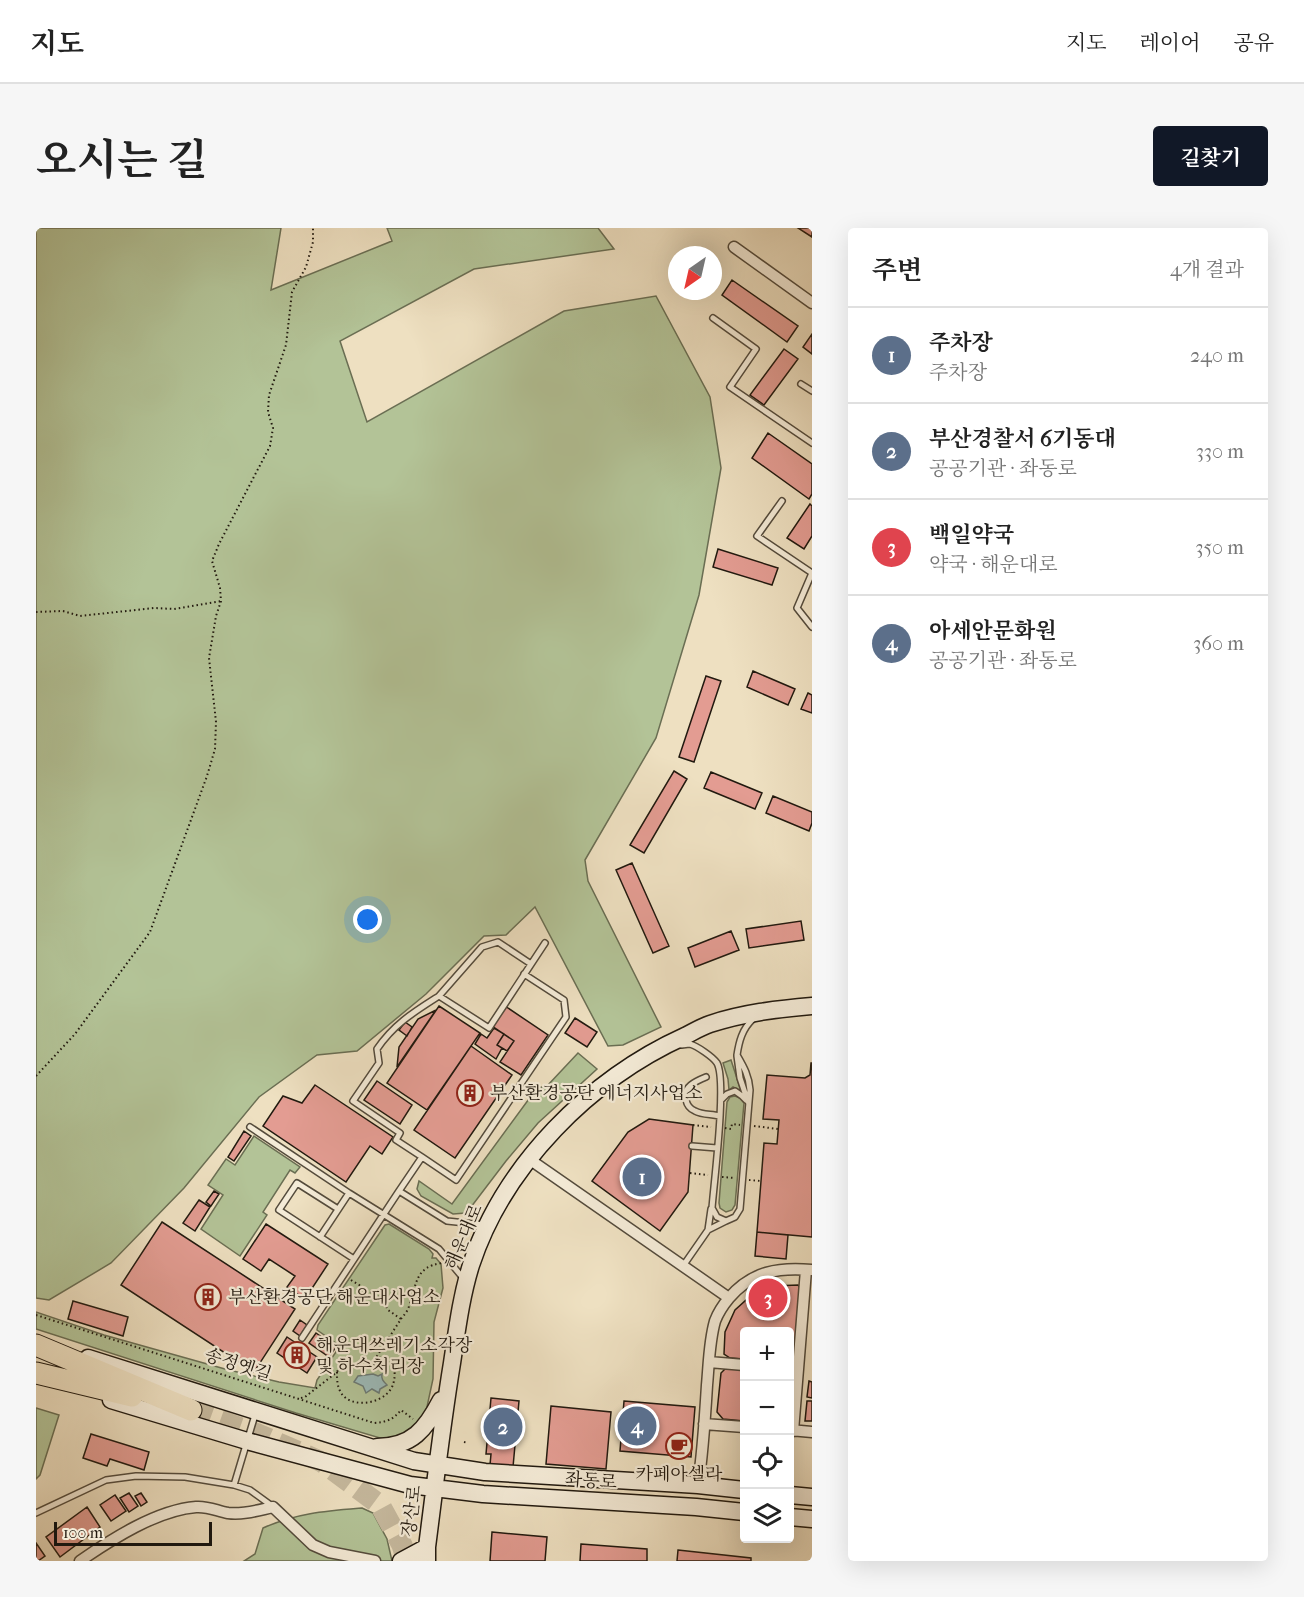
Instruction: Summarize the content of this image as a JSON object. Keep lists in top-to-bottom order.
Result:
{
  "streets": {
    "main road": ["해운대로", "좌동로", "장산로"],
    "path": ["송정옛길"]
  },
  "crossings": [
    ["해운대로", "좌동로"],
    ["해운대로", "장산로"],
    ["좌동로", "장산로"]
  ],
  "places": {
    "building": ["부산환경공단 에너지사업소", "부산환경공단 해운대사업소", "해운대쓰레기소각장 및 하수처리장"],
    "cafe": ["카페아셀라"]
  },
  "scale_bar": "100 m",
  "north": "bottom left",
  "page": {
    "header": "지도",
    "nav": ["지도", "레이어", "공유"],
    "title": "오시는 길",
    "buttons": "길찾기",
    "heading": ["주변", "4개 결과"],
    "list": [
      {
        "mark": "1",
        "name": "주차장",
        "note": "주차장",
        "value": "240 m"
      },
      {
        "mark": "2",
        "name": "부산경찰서 6기동대",
        "note": "공공기관 · 좌동로",
        "value": "330 m"
      },
      {
        "mark": "3",
        "name": "백일약국",
        "note": "약국 · 해운대로",
        "value": "350 m"
      },
      {
        "mark": "4",
        "name": "아세안문화원",
        "note": "공공기관 · 좌동로",
        "value": "360 m"
      }
    ],
    "pins": [
      "1",
      "3",
      "4",
      "2"
    ],
    "map_buttons": ["+", "−"],
    "scale": "100 m"
  }
}
